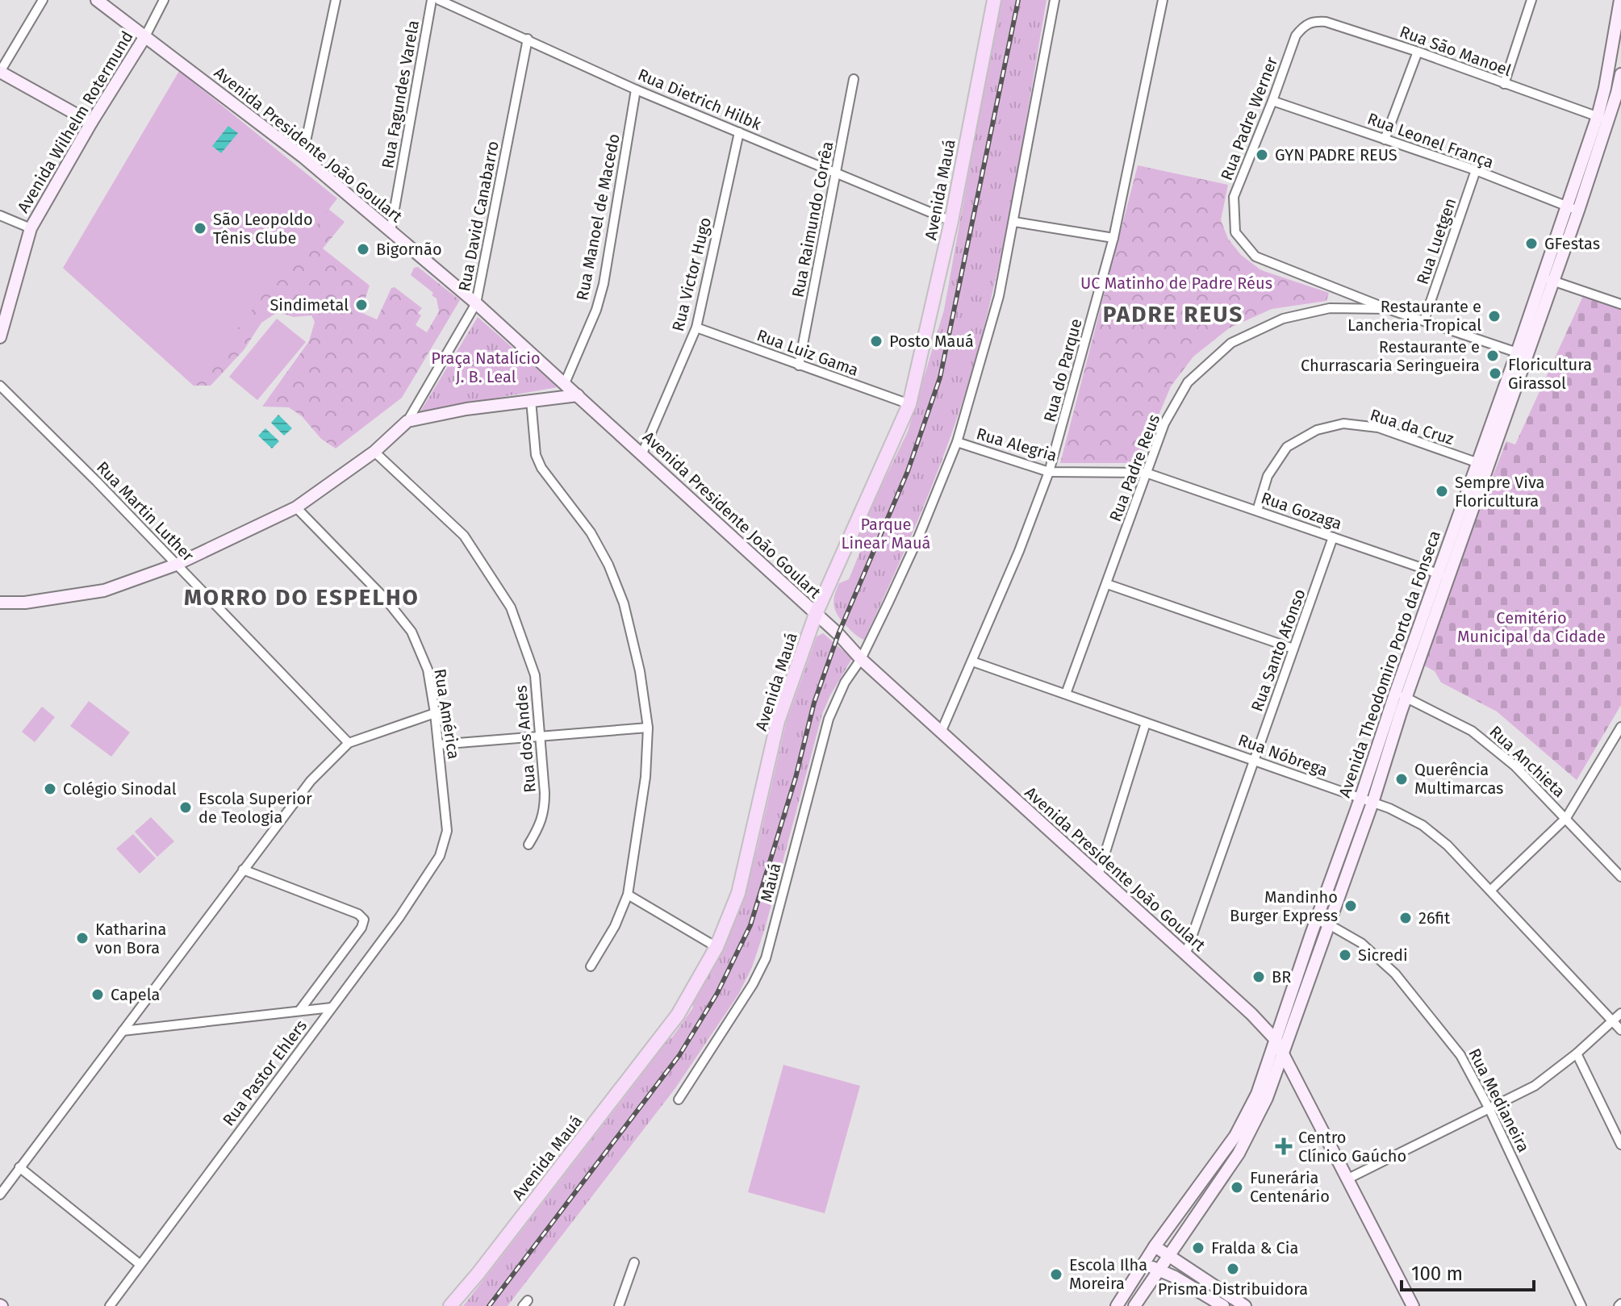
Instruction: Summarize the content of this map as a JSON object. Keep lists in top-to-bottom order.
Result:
{
  "streets": {
    "main road": ["Avenida Mauá"],
    "street": [
      "Rua São Manoel",
      "Rua Fagundes Varela",
      "Rua Dietrich Hilbk",
      "Rua Padre Werner",
      "Avenida Wilhelm Rotermund",
      "Rua Leonel França",
      "Avenida Presidente João Goulart",
      "Rua David Canabarro",
      "Rua Manoel de Macedo",
      "Rua Raimundo Corrêa",
      "Rua Luetgen",
      "Rua Victor Hugo",
      "Rua Luiz Gama",
      "Rua do Parque",
      "Rua da Cruz",
      "Rua Alegria",
      "Rua Padre Reus",
      "Rua Gozaga",
      "Rua Martin Luther",
      "Rua Santo Afonso",
      "Avenida Theodomiro Porto da Fonseca",
      "Rua América",
      "Rua dos Andes",
      "Rua Nóbrega",
      "Rua Anchieta",
      "Mauá",
      "Rua Pastor Ehlers",
      "Rua Medianeira"
    ]
  },
  "crossings": [
    ["Rua São Manoel", "Rua Padre Werner"],
    ["Rua São Manoel", "Avenida Theodomiro Porto da Fonseca"],
    ["Rua Fagundes Varela", "Avenida Presidente João Goulart"],
    ["Rua Dietrich Hilbk", "Avenida Mauá"],
    ["Rua Dietrich Hilbk", "Rua David Canabarro"],
    ["Rua Dietrich Hilbk", "Rua Manoel de Macedo"],
    ["Rua Dietrich Hilbk", "Rua Raimundo Corrêa"],
    ["Rua Dietrich Hilbk", "Rua Victor Hugo"],
    ["Rua Padre Werner", "Rua Leonel França"],
    ["Rua Padre Werner", "Rua Padre Reus"],
    ["Avenida Wilhelm Rotermund", "Avenida Presidente João Goulart"],
    ["Rua Leonel França", "Rua Luetgen"],
    ["Rua Leonel França", "Avenida Theodomiro Porto da Fonseca"],
    ["Avenida Presidente João Goulart", "Avenida Mauá"],
    ["Avenida Presidente João Goulart", "Rua David Canabarro"],
    ["Avenida Presidente João Goulart", "Rua Manoel de Macedo"],
    ["Avenida Presidente João Goulart", "Rua Victor Hugo"],
    ["Avenida Presidente João Goulart", "Rua do Parque"],
    ["Avenida Presidente João Goulart", "Rua Santo Afonso"],
    ["Avenida Presidente João Goulart", "Avenida Theodomiro Porto da Fonseca"],
    ["Avenida Presidente João Goulart", "Mauá"],
    ["Avenida Mauá", "Rua Luiz Gama"],
    ["Rua Raimundo Corrêa", "Rua Luiz Gama"],
    ["Rua Luetgen", "Rua Padre Reus"],
    ["Rua Victor Hugo", "Rua Luiz Gama"],
    ["Rua do Parque", "Rua Alegria"],
    ["Rua do Parque", "Rua Nóbrega"],
    ["Rua da Cruz", "Rua Gozaga"],
    ["Rua da Cruz", "Avenida Theodomiro Porto da Fonseca"],
    ["Rua Alegria", "Rua Padre Reus"],
    ["Rua Alegria", "Rua Gozaga"],
    ["Rua Padre Reus", "Rua Gozaga"],
    ["Rua Padre Reus", "Avenida Theodomiro Porto da Fonseca"],
    ["Rua Padre Reus", "Rua Nóbrega"],
    ["Rua Gozaga", "Rua Santo Afonso"],
    ["Rua Gozaga", "Avenida Theodomiro Porto da Fonseca"],
    ["Rua Santo Afonso", "Rua Nóbrega"],
    ["Avenida Theodomiro Porto da Fonseca", "Rua Nóbrega"],
    ["Avenida Theodomiro Porto da Fonseca", "Rua Anchieta"],
    ["Avenida Theodomiro Porto da Fonseca", "Rua Medianeira"],
    ["Rua América", "Rua Pastor Ehlers"]
  ],
  "districts": ["PADRE REUS", "MORRO DO ESPELHO"],
  "parks": [
    "UC Matinho de Padre Réus",
    "Praça Natalício J. B. Leal",
    "Parque Linear Mauá",
    "Cemitério Municipal da Cidade"
  ],
  "places": {
    "other": [
      "GYN PADRE REUS",
      "São Leopoldo Tênis Clube",
      "GFestas",
      "Bigornão",
      "Sindimetal",
      "Restaurante e Lancheria Tropical",
      "Posto Mauá",
      "Restaurante e Churrascaria Seringueira",
      "Floricultura Girassol",
      "Sempre Viva Floricultura",
      "Querência Multimarcas",
      "Colégio Sinodal",
      "Escola Superior de Teologia",
      "Mandinho Burger Express",
      "26fit",
      "Katharina von Bora",
      "Sicredi",
      "BR",
      "Capela",
      "Funerária Centenário",
      "Fralda & Cia",
      "Prisma Distribuidora",
      "Escola Ilha Moreira"
    ],
    "health": ["Centro Clínico Gaúcho"]
  },
  "scale_bar": "100 m"
}
